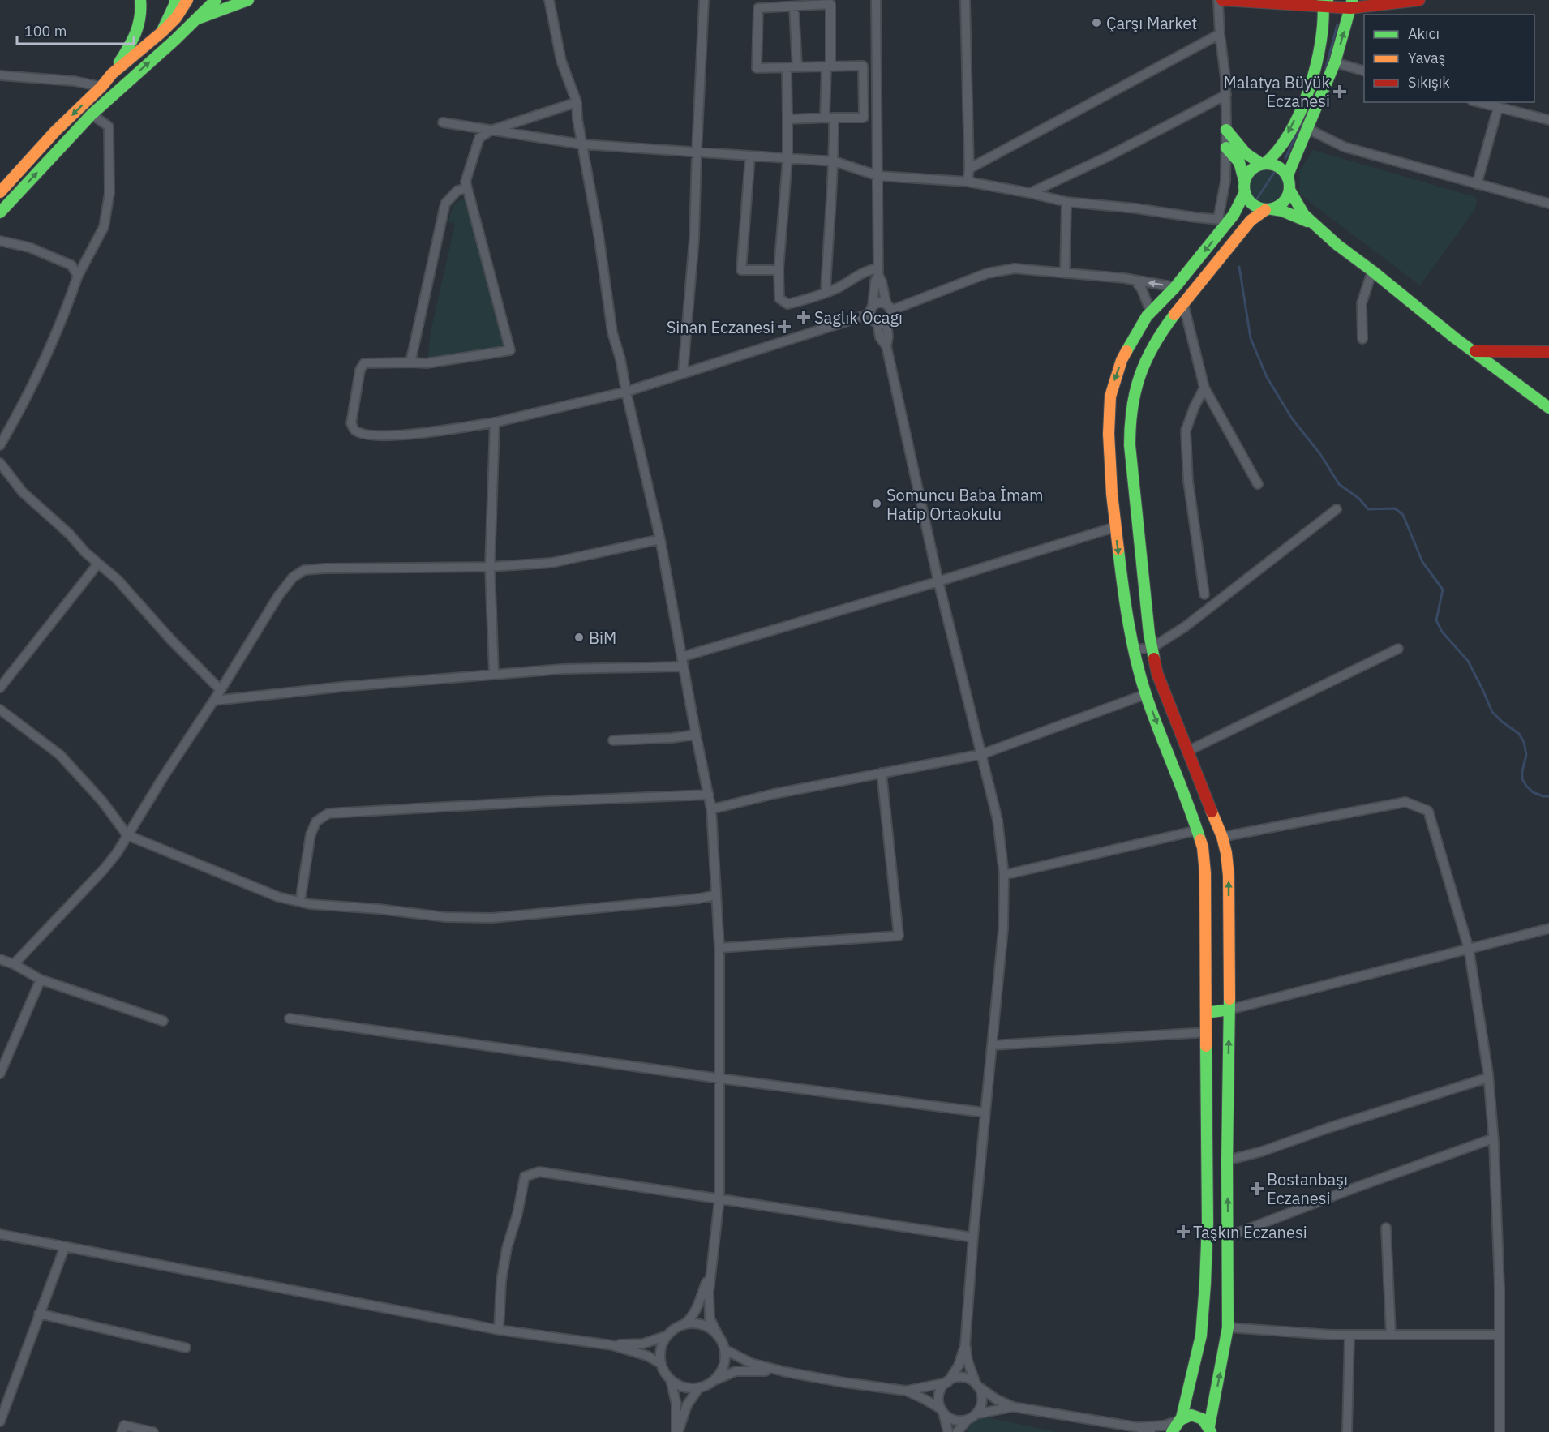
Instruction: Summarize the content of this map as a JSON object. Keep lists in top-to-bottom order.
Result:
{
  "places": {
    "other": ["Çarşı Market", "Somuncu Baba İmam Hatip Ortaokulu", "BiM"],
    "health": [
      "Malatya Büyük Eczanesi",
      "Saglık Ocagı",
      "Sinan Eczanesi",
      "Bostanbaşı Eczanesi",
      "Taşkın Eczanesi"
    ]
  },
  "legend": ["Akıcı", "Yavaş", "Sıkışık"],
  "scale_bar": "100 m"
}
